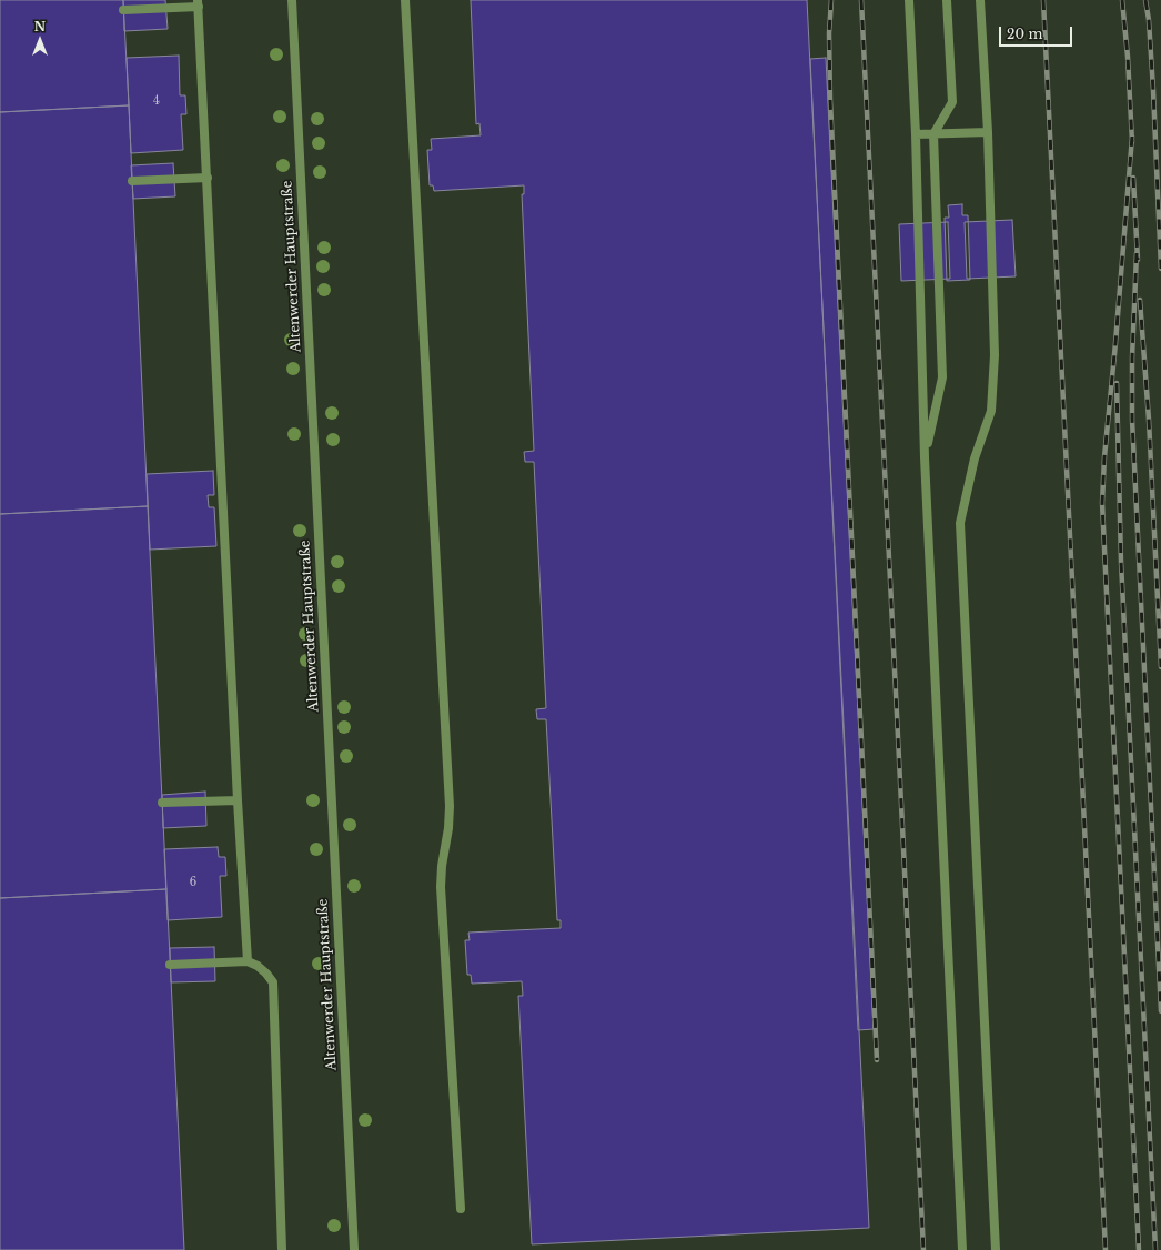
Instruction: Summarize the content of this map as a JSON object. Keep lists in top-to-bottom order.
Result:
{
  "streets": {
    "street": ["Altenwerder Hauptstraße"]
  },
  "house_numbers": ["4", "6"],
  "scale_bar": "20 m",
  "north": "top"
}
